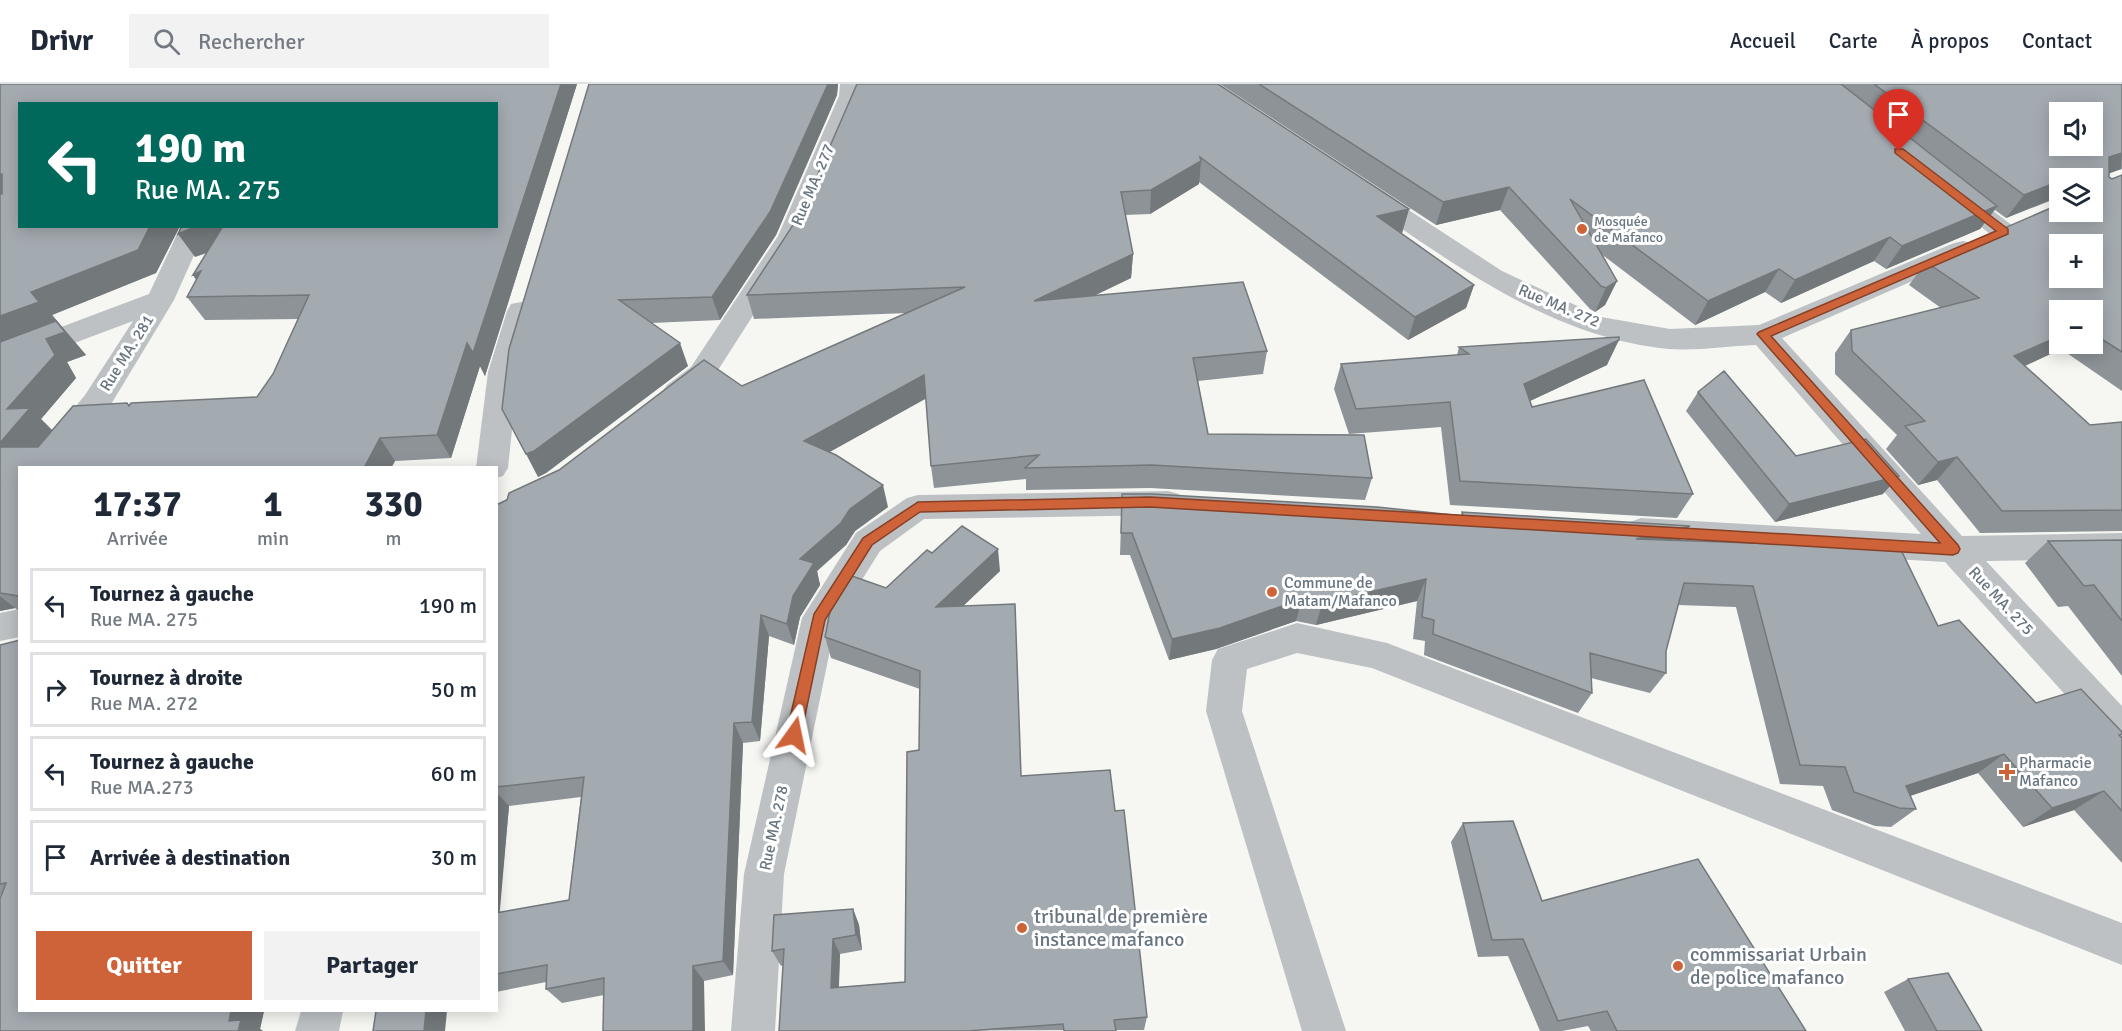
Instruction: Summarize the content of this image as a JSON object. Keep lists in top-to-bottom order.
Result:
{
  "streets": {
    "street": [
      "Rue MA. 277",
      "Rue MA. 272",
      "Rue MA. 281",
      "Rue MA. 275",
      "Rue MA. 278"
    ]
  },
  "crossings": [
    ["Rue MA. 272", "Rue MA. 275"]
  ],
  "places": {
    "other": [
      "Mosquée de Mafanco",
      "Commune de Matam/Mafanco",
      "tribunal de première instance mafanco",
      "commissariat Urbain de police mafanco"
    ],
    "health": ["Pharmacie Mafanco"]
  },
  "page": {
    "header": "Drivr",
    "search": "Rechercher",
    "nav": [
      "Accueil",
      "Carte",
      "À propos",
      "Contact"
    ],
    "map_buttons": ["+", "−"],
    "turn": ["190 m", "Rue MA. 275"],
    "eta": [
      "17:37",
      "Arrivée",
      "1",
      "min",
      "330",
      "m"
    ],
    "list": [
      {
        "name": "Tournez à gauche",
        "note": "Rue MA. 275",
        "value": "190 m"
      },
      {
        "name": "Tournez à droite",
        "note": "Rue MA. 272",
        "value": "50 m"
      },
      {
        "name": "Tournez à gauche",
        "note": "Rue MA.273",
        "value": "60 m"
      },
      {
        "name": "Arrivée à destination",
        "value": "30 m"
      }
    ],
    "buttons": ["Quitter", "Partager"]
  }
}
